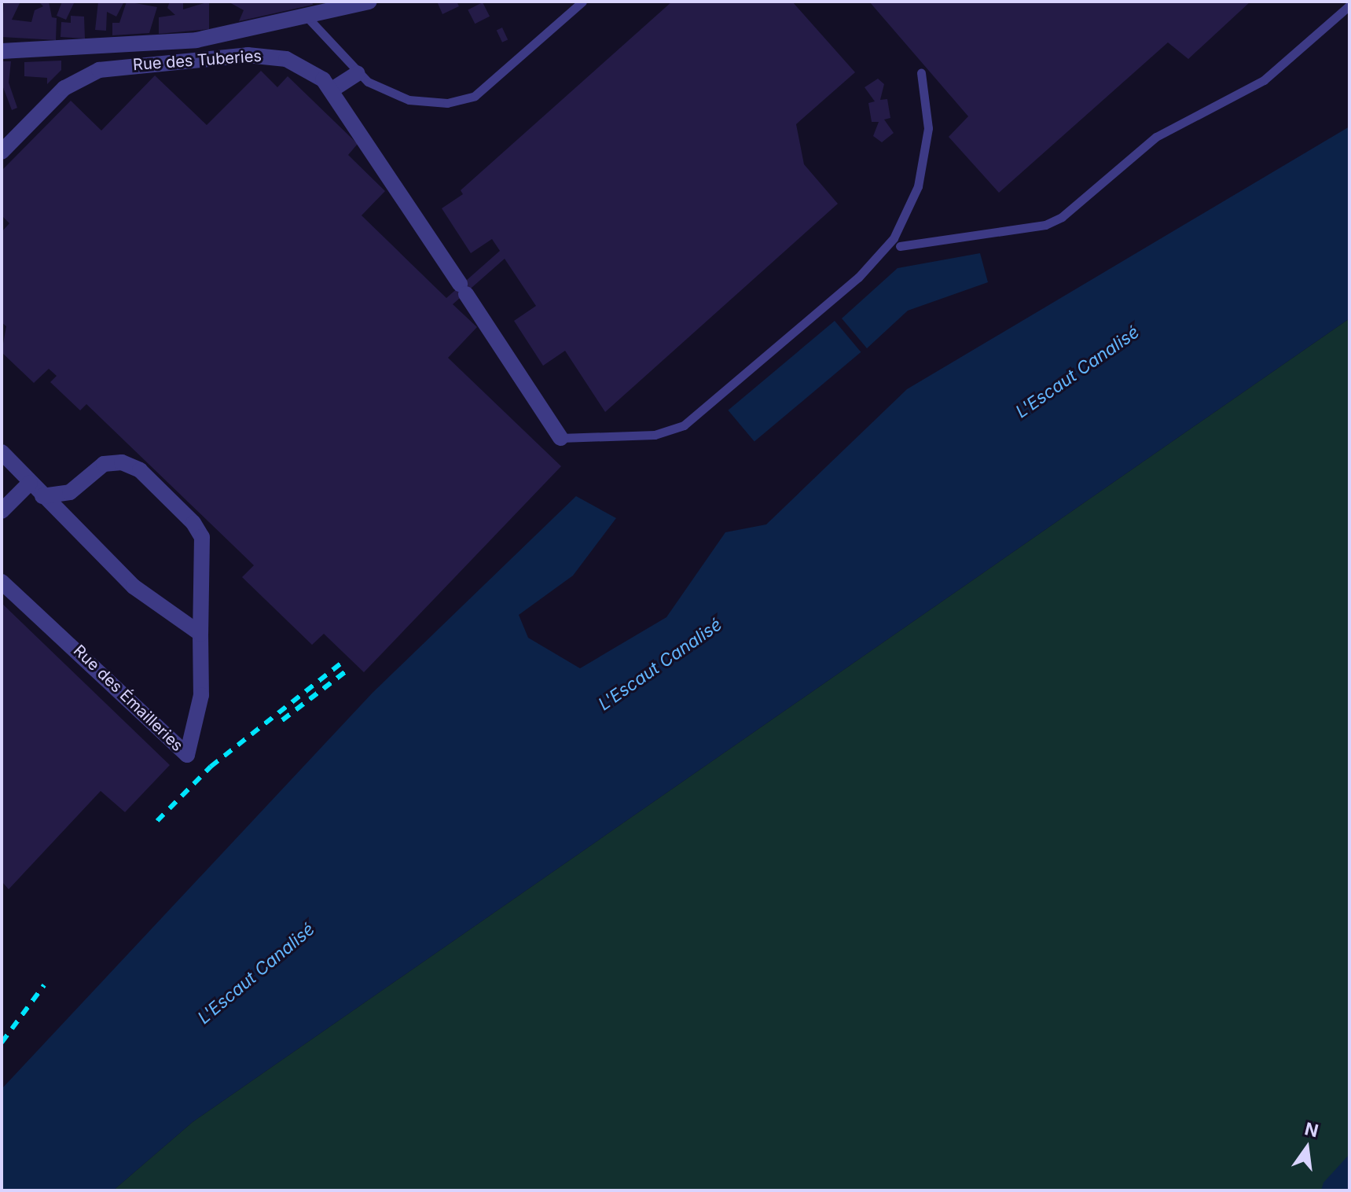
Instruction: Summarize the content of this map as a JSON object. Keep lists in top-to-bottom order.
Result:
{
  "streets": {
    "street": ["Rue des Tuberies", "Rue des Émailleries"]
  },
  "water": ["L'Escaut Canalisé"],
  "north": "top"
}
